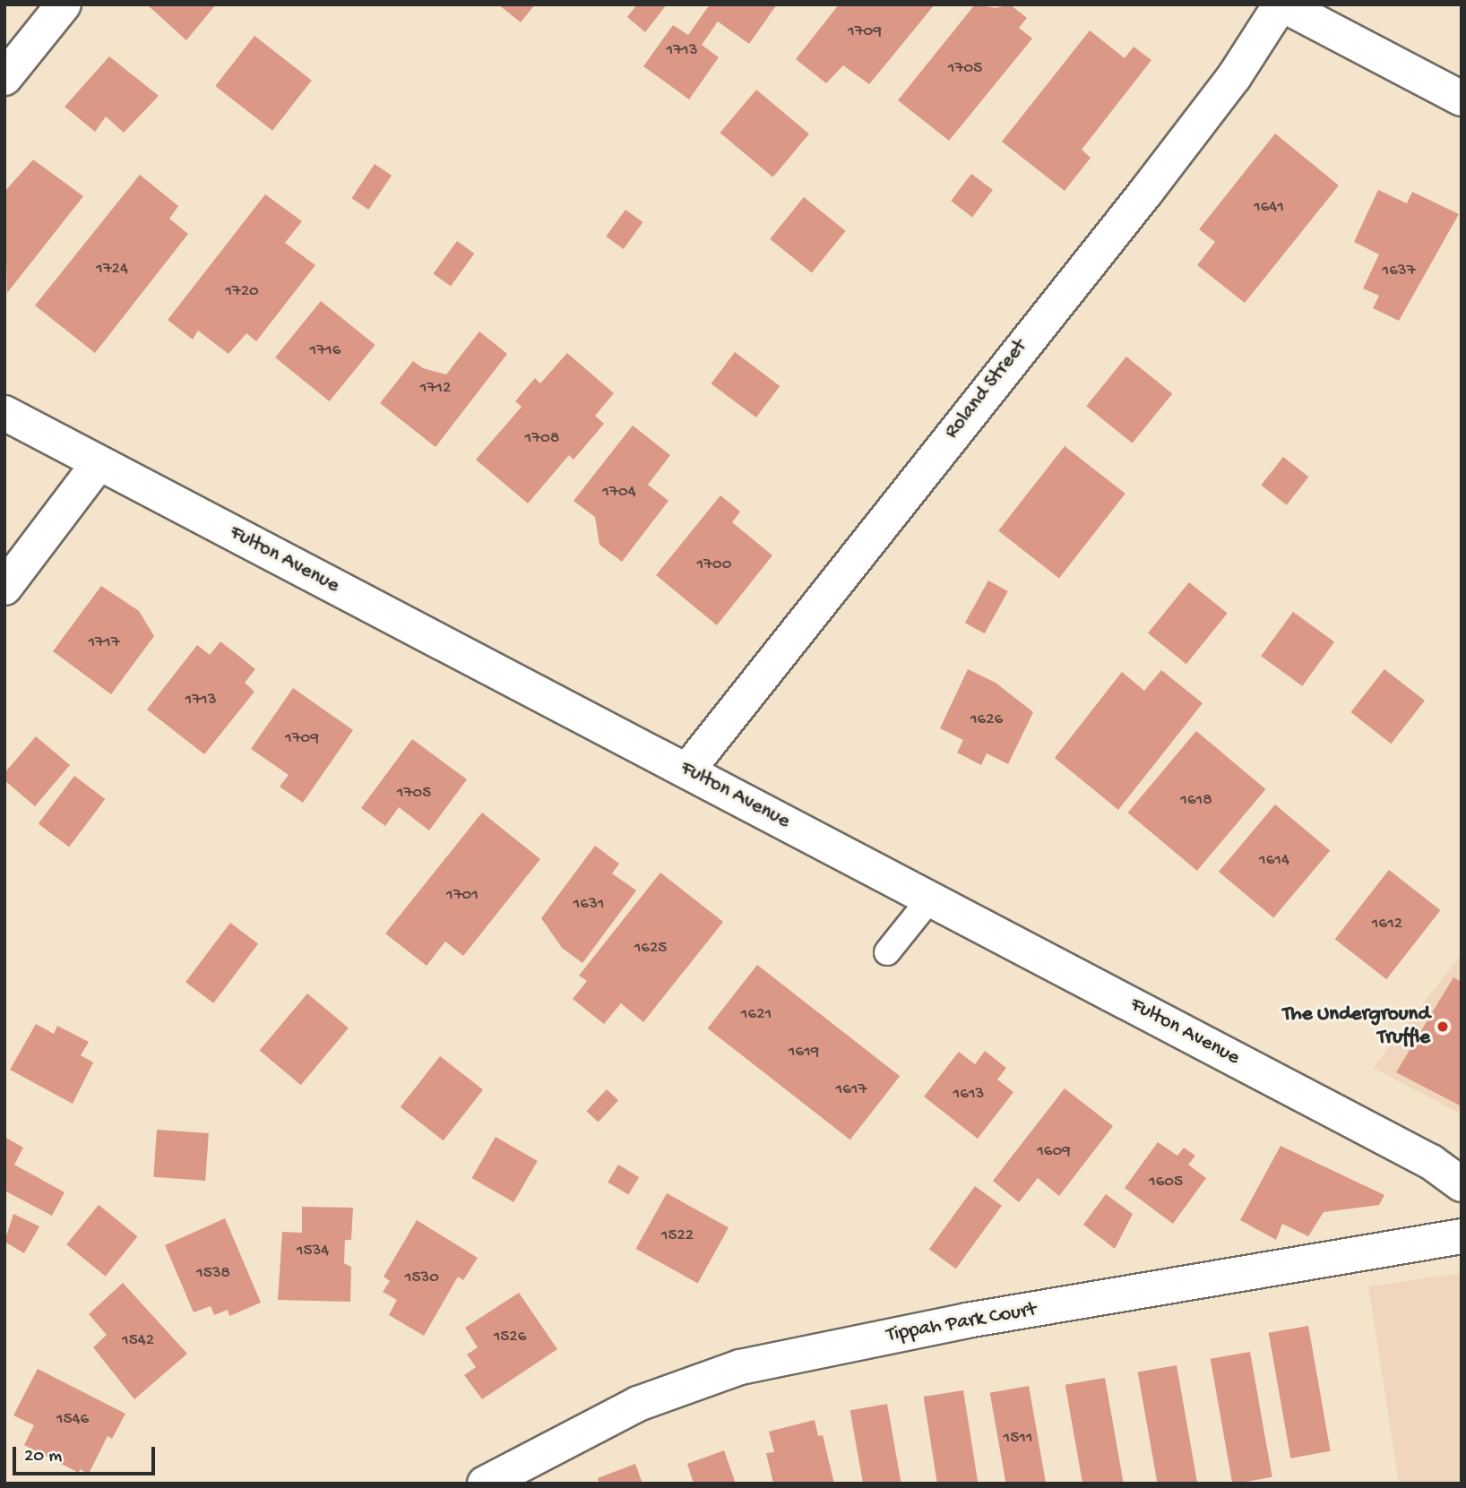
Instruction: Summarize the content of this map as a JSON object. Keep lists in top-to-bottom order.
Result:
{
  "streets": {
    "street": ["Roland Street", "Fulton Avenue", "Tippah Park Court"]
  },
  "crossings": [
    ["Roland Street", "Fulton Avenue"]
  ],
  "places": ["The Underground Truffle"],
  "house_numbers": [
    "1709",
    "1713",
    "1705",
    "1641",
    "1724",
    "1637",
    "1720",
    "1716",
    "1712",
    "1708",
    "1704",
    "1700",
    "1717",
    "1713",
    "1626",
    "1709",
    "1705",
    "1618",
    "1614",
    "1701",
    "1631",
    "1612",
    "1625",
    "1621",
    "1619",
    "1617",
    "1613",
    "1609",
    "1605",
    "1522",
    "1534",
    "1538",
    "1530",
    "1526",
    "1542",
    "1546",
    "1511"
  ],
  "scale_bar": "20 m"
}
